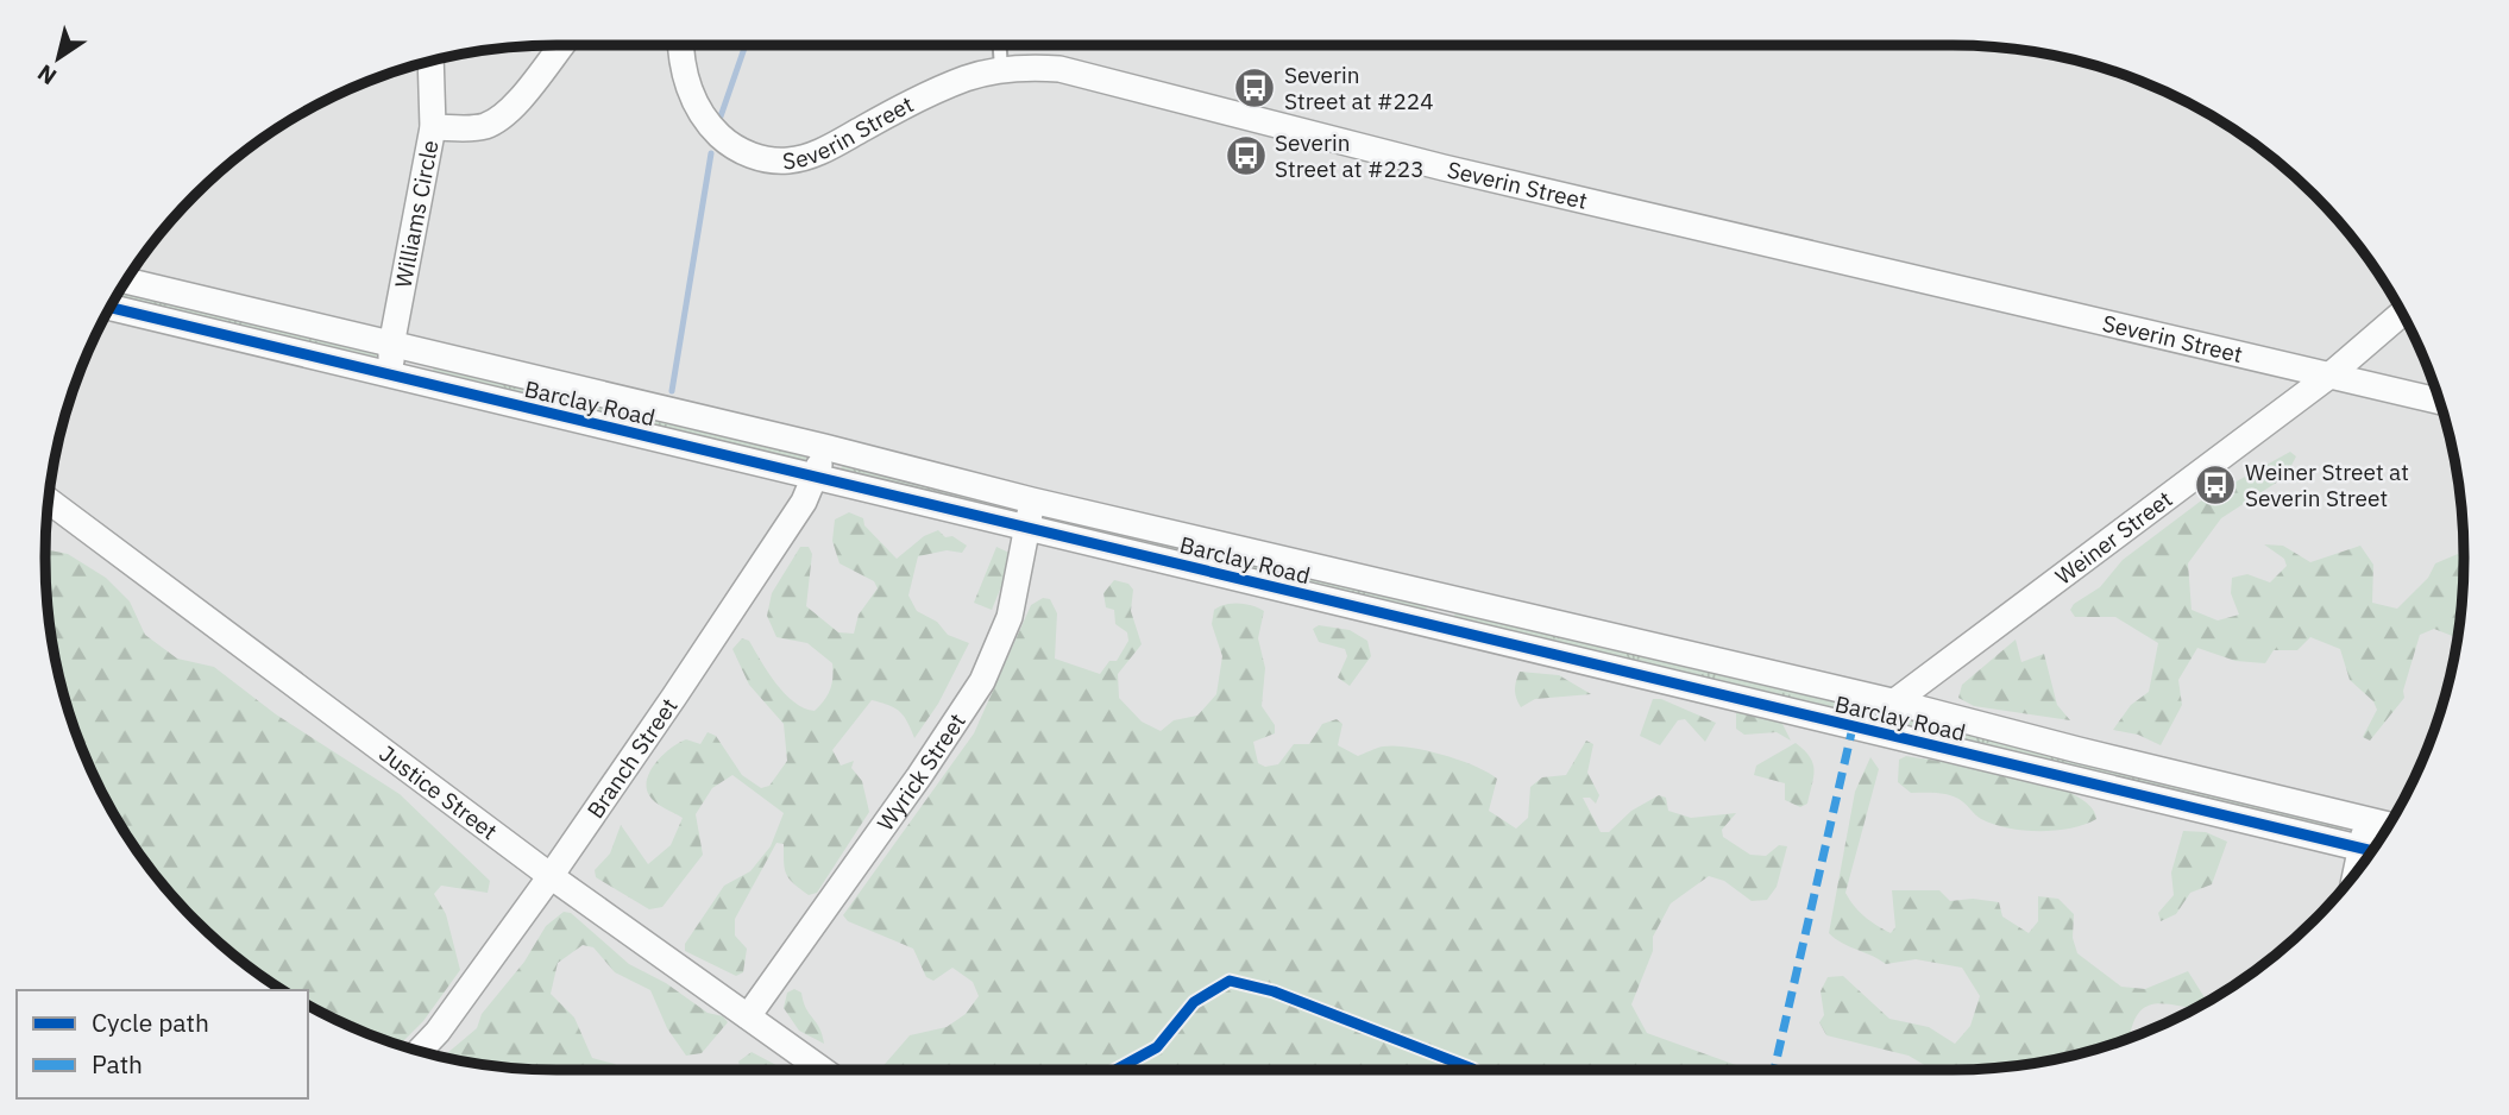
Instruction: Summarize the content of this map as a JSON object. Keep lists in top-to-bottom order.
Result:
{
  "streets": {
    "street": [
      "Severin Street",
      "Williams Circle",
      "Barclay Road",
      "Weiner Street",
      "Branch Street",
      "Wyrick Street",
      "Justice Street"
    ]
  },
  "crossings": [
    ["Severin Street", "Weiner Street"],
    ["Williams Circle", "Barclay Road"],
    ["Barclay Road", "Weiner Street"],
    ["Barclay Road", "Branch Street"],
    ["Barclay Road", "Wyrick Street"],
    ["Branch Street", "Justice Street"],
    ["Wyrick Street", "Justice Street"]
  ],
  "places": {
    "bus stop": ["Severin Street at #224", "Severin Street at #223", "Weiner Street at Severin Street"]
  },
  "legend": ["Cycle path", "Path"],
  "north": "bottom left"
}
